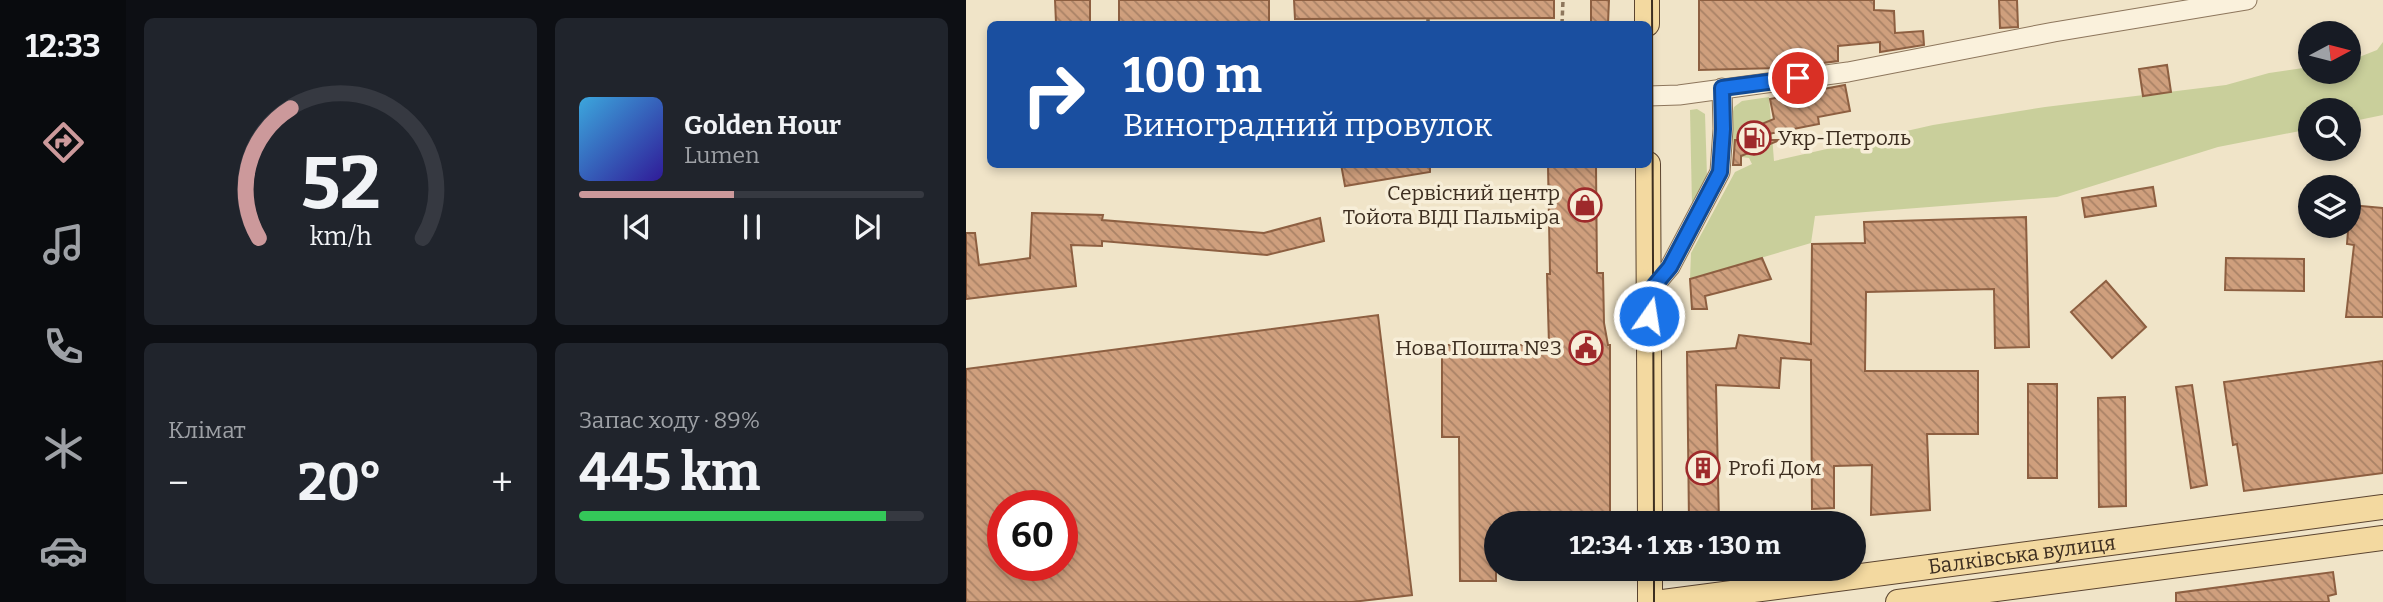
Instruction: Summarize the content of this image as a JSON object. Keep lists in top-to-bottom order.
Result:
{
  "streets": {
    "main road": ["Балківська вулиця"]
  },
  "places": {
    "fuel station": ["Укр-Петроль"],
    "shop": ["Сервісний центр Тойота ВІДІ Пальміра"],
    "public building": ["Нова Пошта №3"],
    "building": ["Profi Дом"]
  },
  "north": "right",
  "page": {
    "tabs": "12:33",
    "turn": ["100 m", "Виноградний провулок"],
    "song": ["Golden Hour", "Lumen"],
    "tile": [
      "Клімат",
      ["Запас ходу · 89%", "445 km"]
    ],
    "heat": ["−", "20°", "+"],
    "limit": "60",
    "trip": "12:34 · 1 хв · 130 m",
    "gauge": ["52", "km/h"]
  }
}
